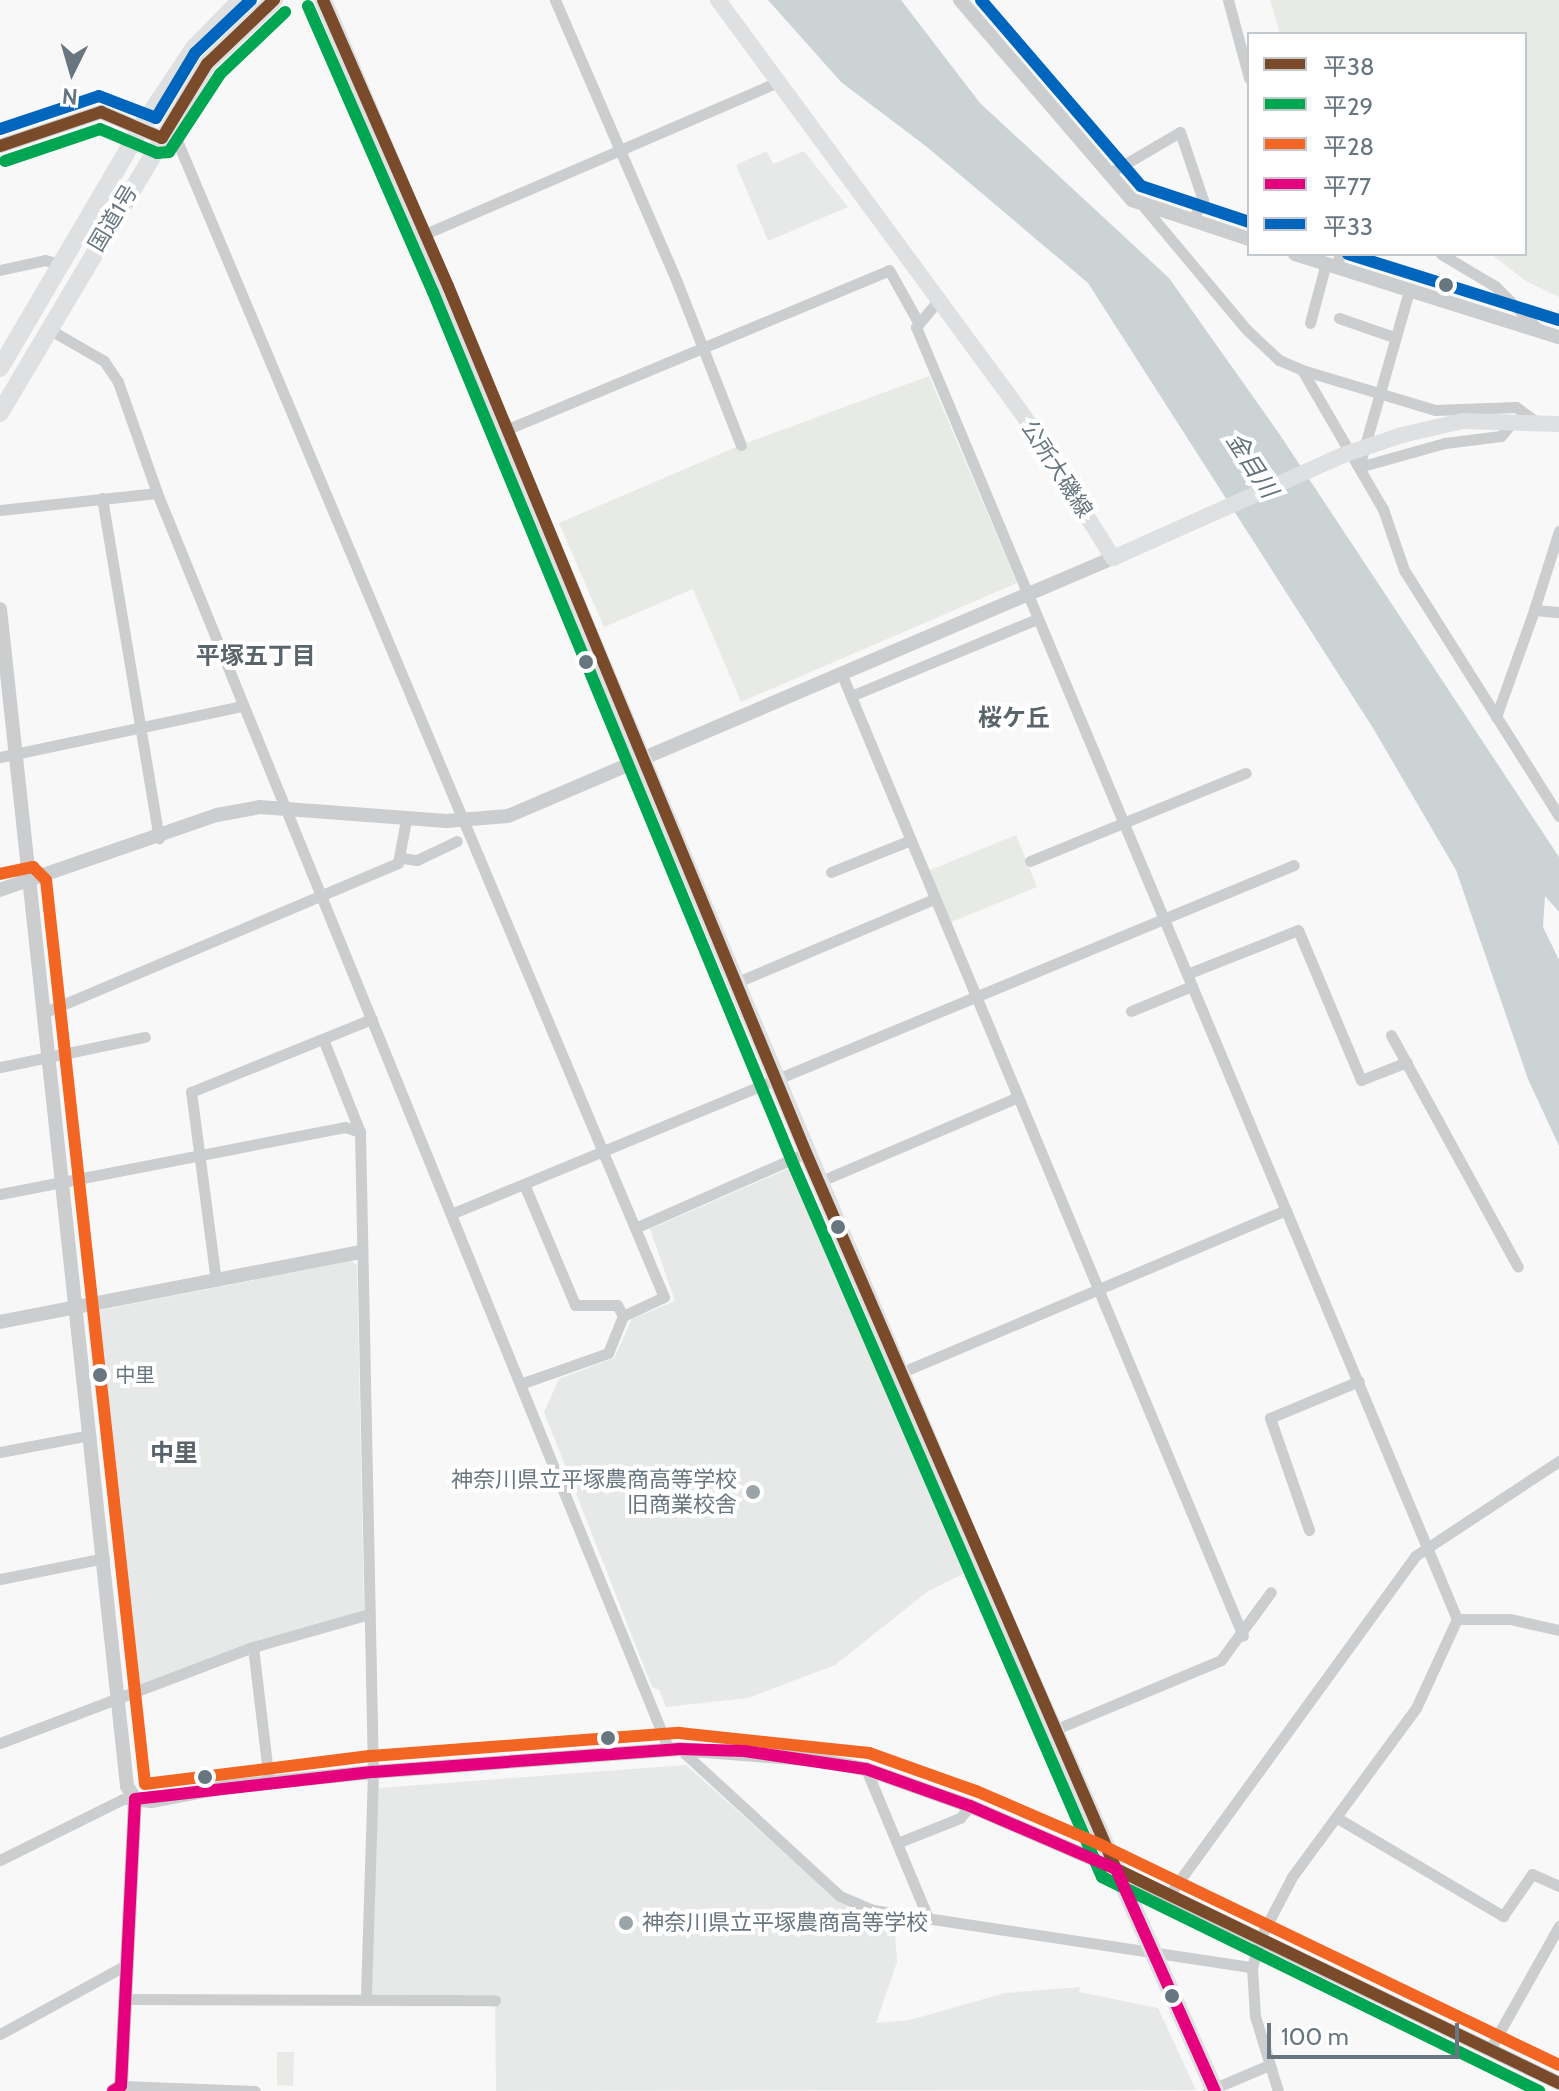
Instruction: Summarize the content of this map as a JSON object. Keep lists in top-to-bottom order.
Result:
{
  "streets": {
    "main road": ["国道1号", "公所大磯線"]
  },
  "districts": ["平塚五丁目", "桜ケ丘", "中里"],
  "water": ["金目川"],
  "places": ["中里", "神奈川県立平塚農商高等学校 旧商業校舎", "神奈川県立平塚農商高等学校"],
  "lines": [
    "transit line 平38",
    "transit line 平33",
    "transit line 平29",
    "transit line 平28",
    "transit line 平77"
  ],
  "legend": [
    "平38",
    "平29",
    "平28",
    "平77",
    "平33"
  ],
  "scale_bar": "100 m",
  "north": "bottom"
}
